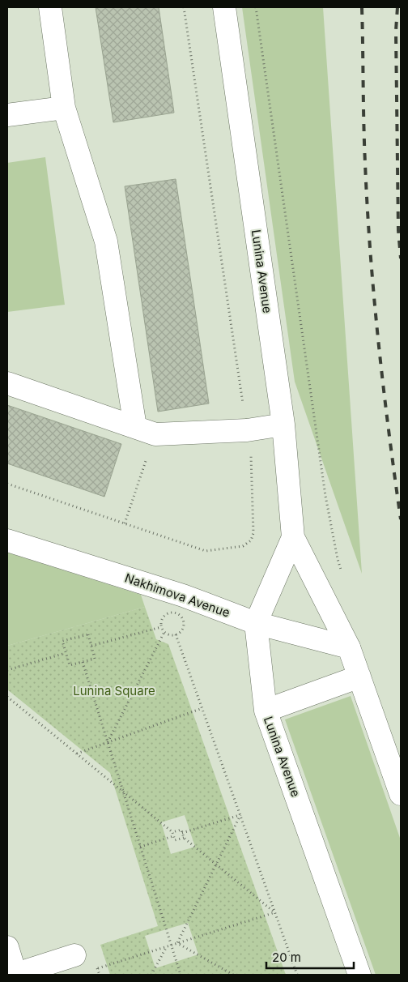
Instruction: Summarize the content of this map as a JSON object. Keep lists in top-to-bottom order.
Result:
{
  "streets": {
    "main road": ["Lunina Avenue", "Nakhimova Avenue"]
  },
  "crossings": [
    ["Lunina Avenue", "Nakhimova Avenue"]
  ],
  "parks": ["Lunina Square"],
  "scale_bar": "20 m"
}
